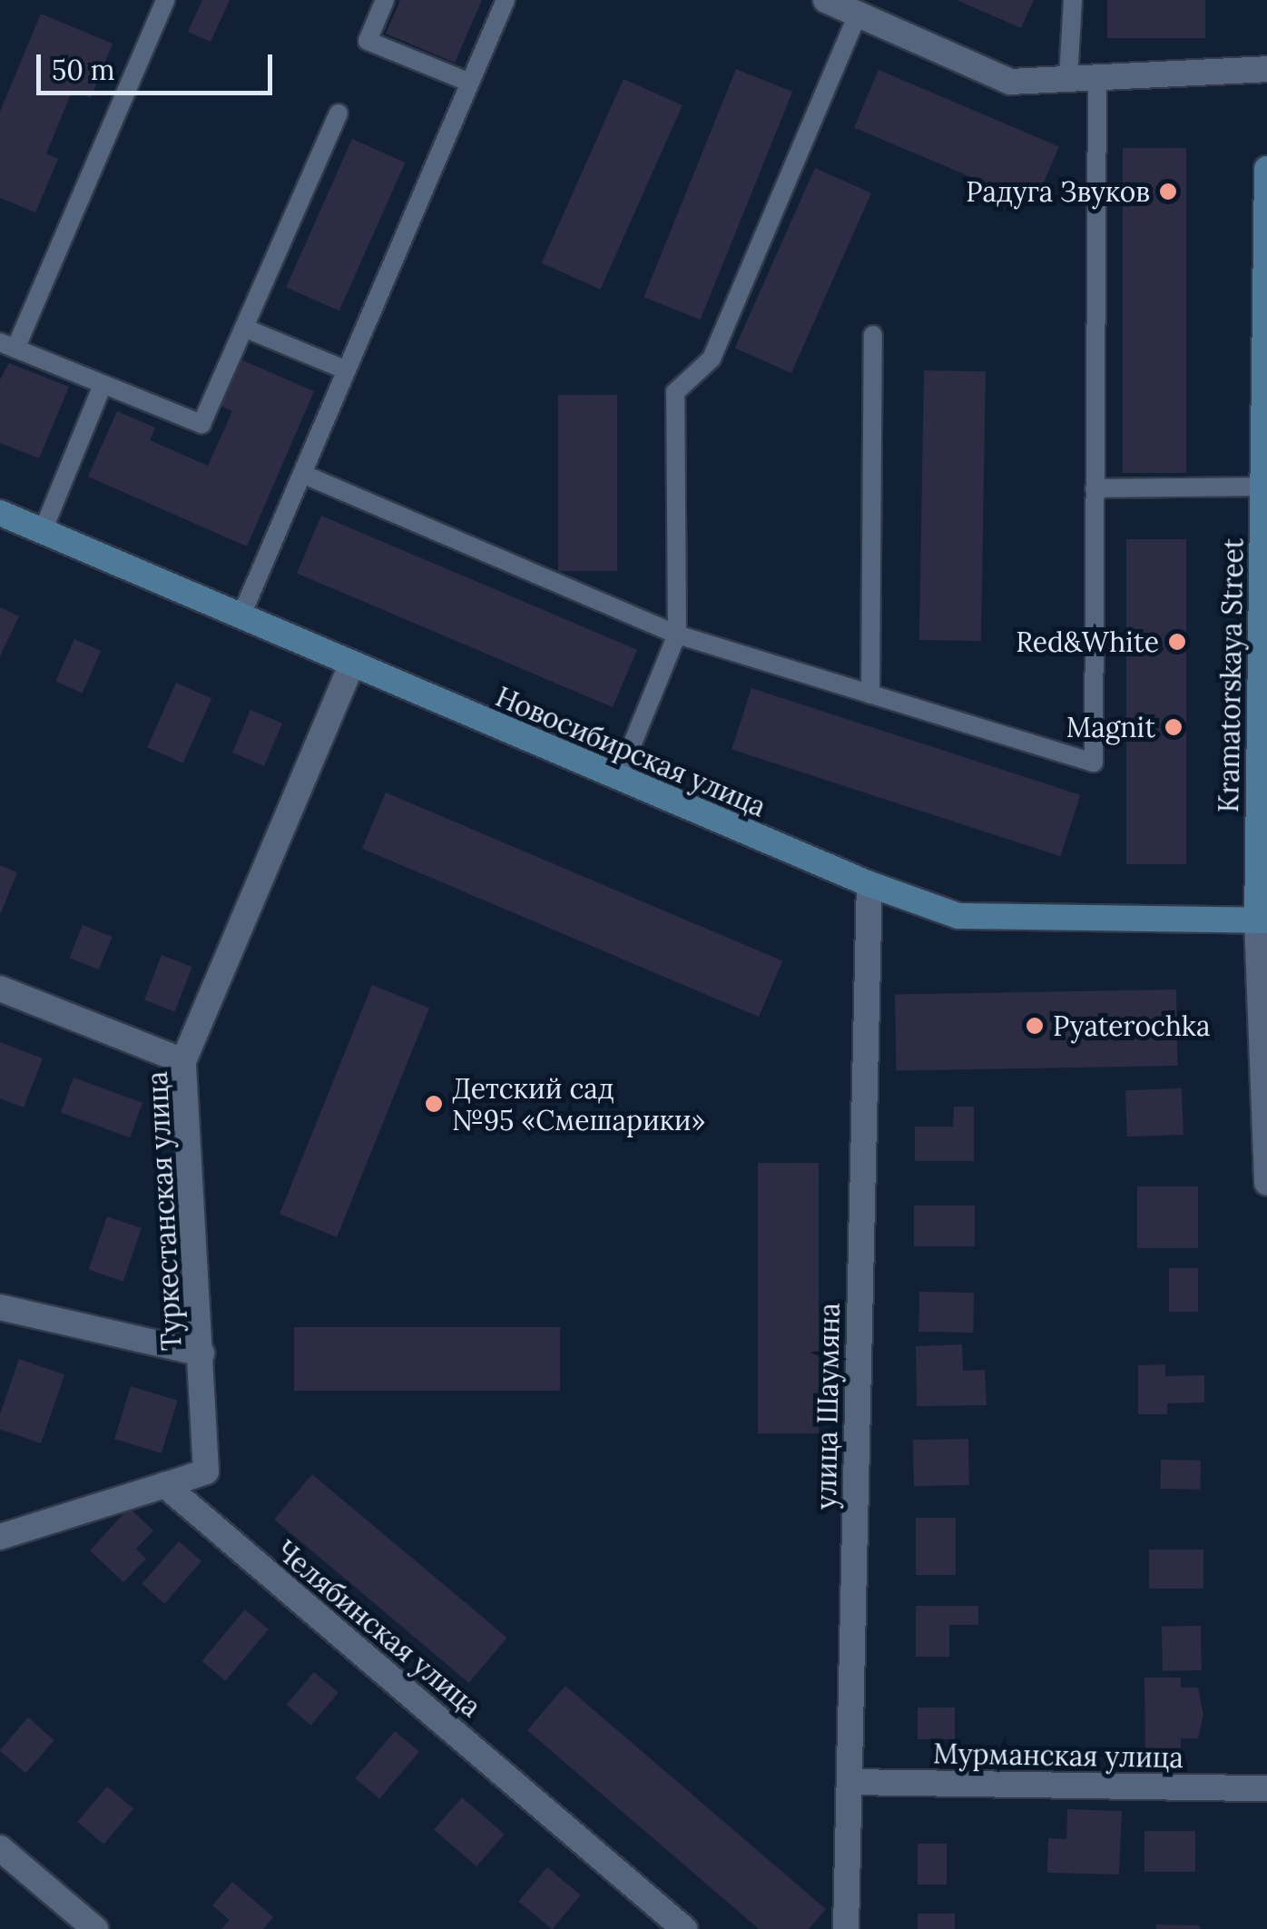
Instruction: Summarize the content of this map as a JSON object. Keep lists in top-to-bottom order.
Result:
{
  "streets": {
    "main road": ["Kramatorskaya Street", "Новосибирская улица"],
    "street": [
      "Туркестанская улица",
      "улица Шаумяна",
      "Челябинская улица",
      "Мурманская улица"
    ]
  },
  "crossings": [
    ["Kramatorskaya Street", "Новосибирская улица"],
    ["Новосибирская улица", "Туркестанская улица"],
    ["Новосибирская улица", "улица Шаумяна"],
    ["Туркестанская улица", "Челябинская улица"],
    ["улица Шаумяна", "Мурманская улица"]
  ],
  "places": [
    "Радуга Звуков",
    "Red&White",
    "Magnit",
    "Pyaterochka",
    "Детский сад №95 «Смешарики»"
  ],
  "scale_bar": "50 m"
}
